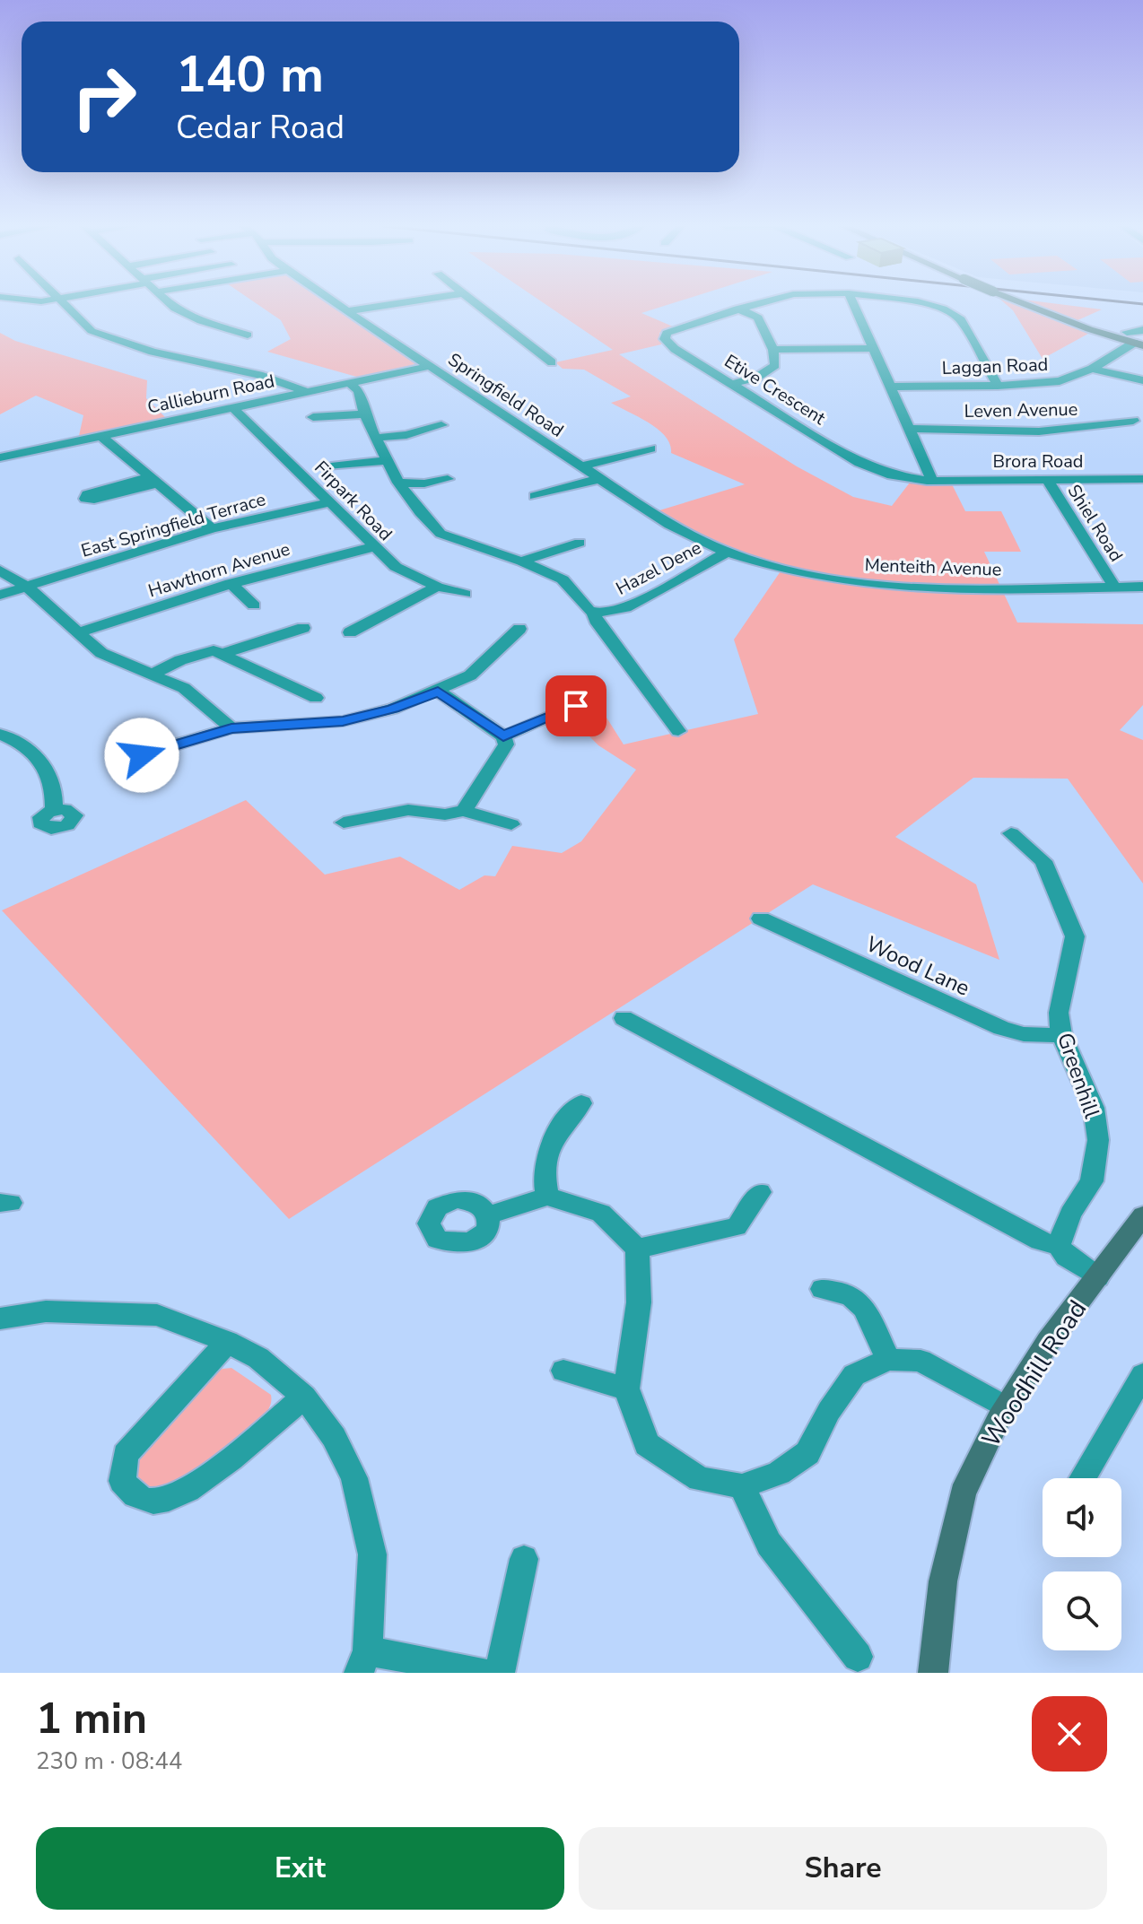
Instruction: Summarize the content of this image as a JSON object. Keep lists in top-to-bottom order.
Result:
{
  "streets": {
    "street": [
      "Laggan Road",
      "Etive Crescent",
      "Callieburn Road",
      "Springfield Road",
      "Leven Avenue",
      "Brora Road",
      "Firpark Road",
      "Shiel Road",
      "East Springfield Terrace",
      "Menteith Avenue",
      "Hazel Dene",
      "Hawthorn Avenue",
      "Wood Lane",
      "Greenhill",
      "Woodhill Road"
    ]
  },
  "crossings": [
    ["Laggan Road", "Etive Crescent"],
    ["Etive Crescent", "Brora Road"],
    ["Callieburn Road", "Springfield Road"],
    ["Callieburn Road", "Firpark Road"],
    ["Springfield Road", "Menteith Avenue"],
    ["Springfield Road", "Hazel Dene"],
    ["Brora Road", "Shiel Road"],
    ["Firpark Road", "East Springfield Terrace"],
    ["Firpark Road", "Hawthorn Avenue"],
    ["Shiel Road", "Menteith Avenue"],
    ["Menteith Avenue", "Hazel Dene"],
    ["Wood Lane", "Greenhill"]
  ],
  "page": {
    "turn": ["140 m", "Cedar Road"],
    "heading": ["1 min", "230 m · 08:44"],
    "buttons": ["Exit", "Share"]
  }
}
